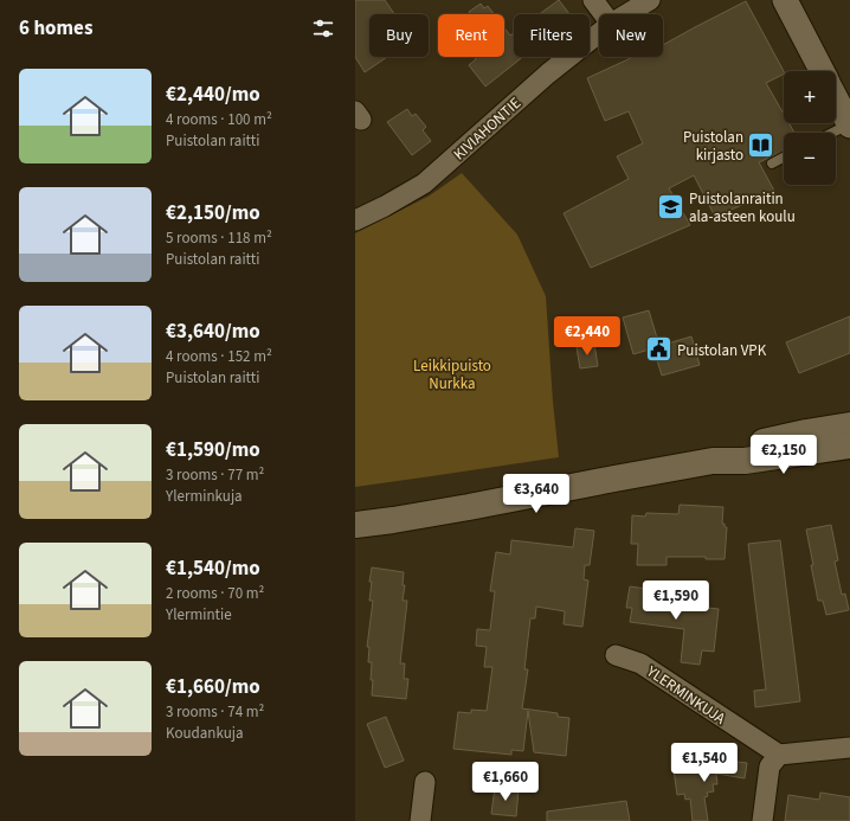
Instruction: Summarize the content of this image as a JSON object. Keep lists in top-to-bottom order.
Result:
{
  "streets": {
    "street": ["KIVIAHONTIE", "YLERMINKUJA"]
  },
  "parks": ["Leikkipuisto Nurkka"],
  "places": {
    "library": ["Puistolan kirjasto"],
    "school or university": ["Puistolanraitin ala-asteen koulu"],
    "public building": ["Puistolan VPK"]
  },
  "page": {
    "heading": "6 homes",
    "chip": [
      "Buy",
      "Rent",
      "Filters",
      "New"
    ],
    "list": [
      {
        "name": "€2,440/mo",
        "note": "4 rooms · 100 m² · Puistolan raitti"
      },
      {
        "name": "€2,150/mo",
        "note": "5 rooms · 118 m² · Puistolan raitti"
      },
      {
        "name": "€3,640/mo",
        "note": "4 rooms · 152 m² · Puistolan raitti"
      },
      {
        "name": "€1,590/mo",
        "note": "3 rooms · 77 m² · Ylerminkuja"
      },
      {
        "name": "€1,540/mo",
        "note": "2 rooms · 70 m² · Ylermintie"
      },
      {
        "name": "€1,660/mo",
        "note": "3 rooms · 74 m² · Koudankuja"
      }
    ],
    "map_buttons": ["+", "−"],
    "price": [
      "€2,440",
      "€2,150",
      "€3,640",
      "€1,590",
      "€1,540",
      "€1,660"
    ]
  }
}
